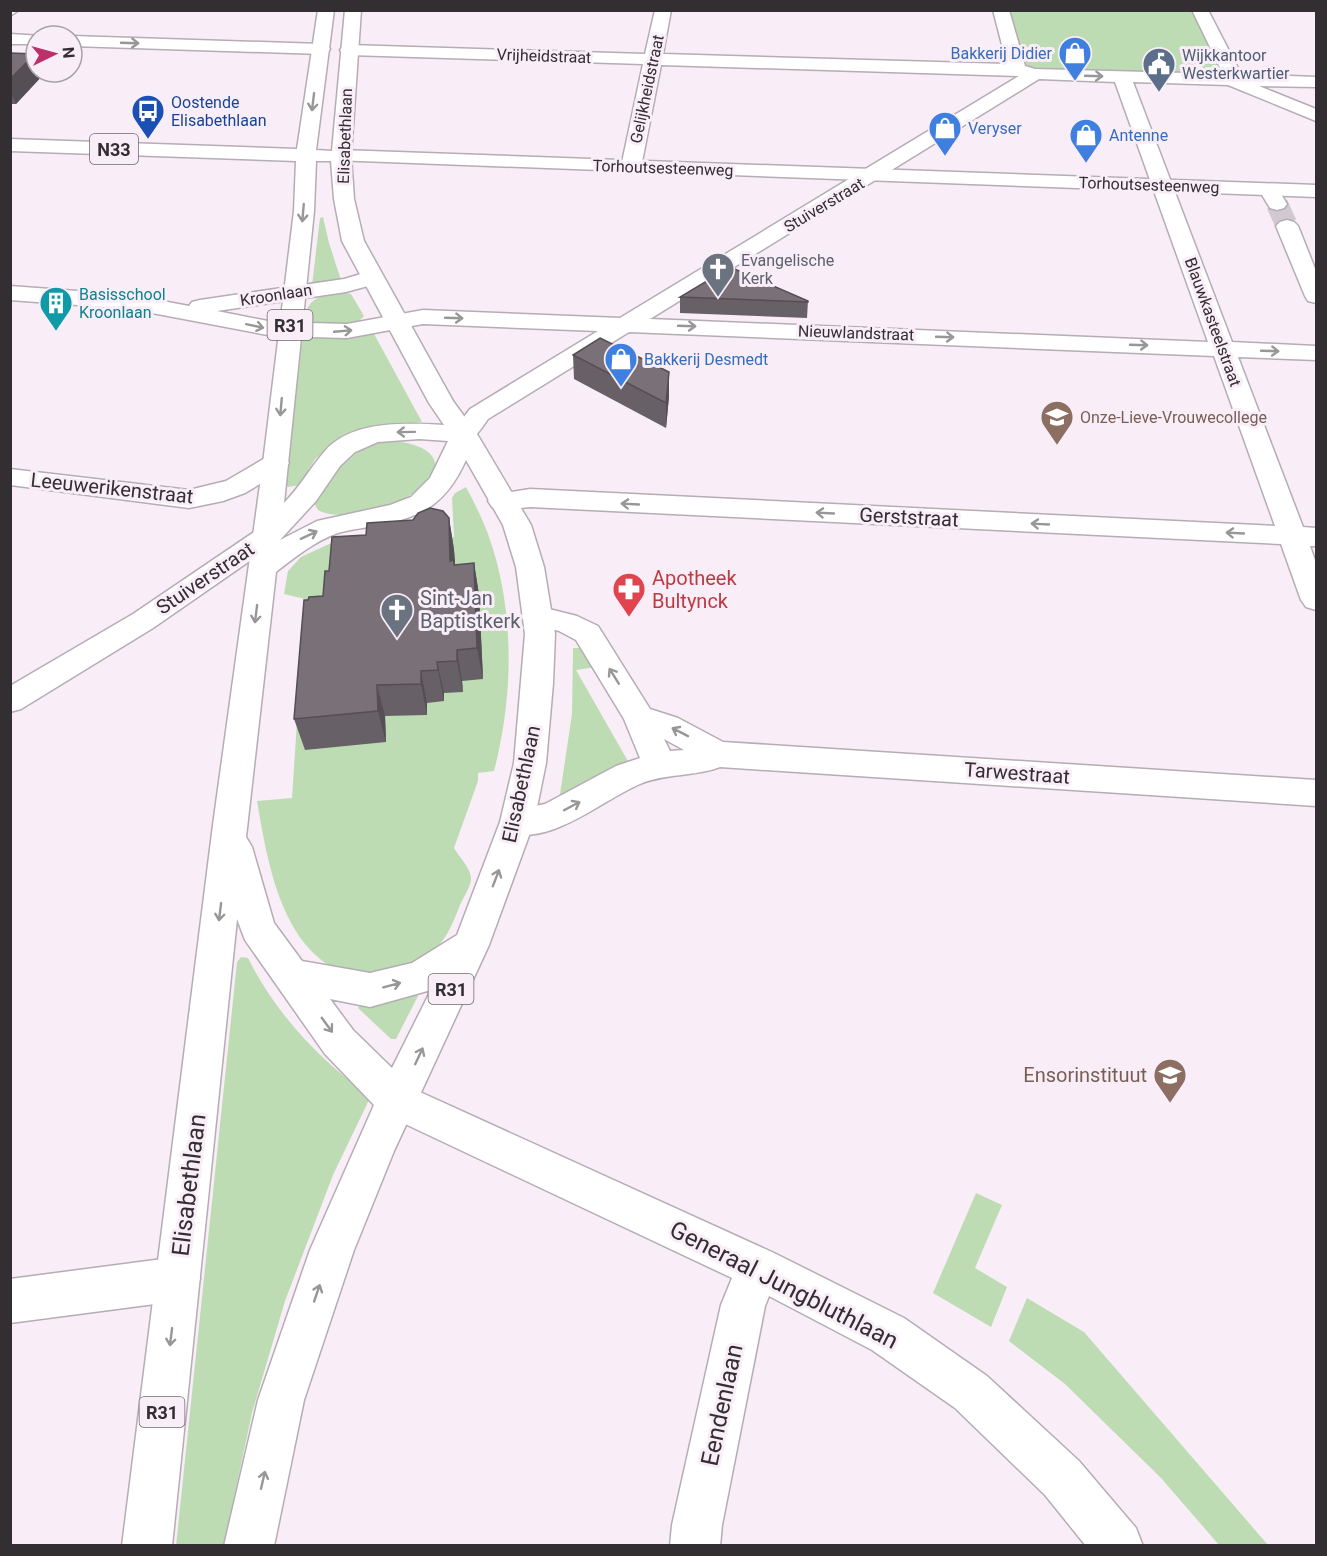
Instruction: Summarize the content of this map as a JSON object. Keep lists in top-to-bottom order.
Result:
{
  "streets": {
    "street": [
      "Vrijheidstraat",
      "Gelijkheidstraat",
      "Elisabethlaan",
      "N33",
      "Torhoutsesteenweg",
      "Stuiverstraat",
      "Kroonlaan",
      "Blauwkasteelstraat",
      "R31",
      "Nieuwlandstraat",
      "Leeuwerikenstraat",
      "Gerststraat",
      "Tarwestraat",
      "Generaal Jungbluthlaan",
      "Eendenlaan"
    ]
  },
  "crossings": [
    ["Vrijheidstraat", "Gelijkheidstraat"],
    ["Vrijheidstraat", "Elisabethlaan"],
    ["Vrijheidstraat", "Stuiverstraat"],
    ["Vrijheidstraat", "Blauwkasteelstraat"],
    ["Gelijkheidstraat", "Torhoutsesteenweg"],
    ["Elisabethlaan", "Torhoutsesteenweg"],
    ["Elisabethlaan", "Stuiverstraat"],
    ["Elisabethlaan", "Kroonlaan"],
    ["Elisabethlaan", "R31"],
    ["Elisabethlaan", "Nieuwlandstraat"],
    ["Elisabethlaan", "Leeuwerikenstraat"],
    ["Elisabethlaan", "Gerststraat"],
    ["Elisabethlaan", "Tarwestraat"],
    ["Elisabethlaan", "Generaal Jungbluthlaan"],
    ["Torhoutsesteenweg", "Stuiverstraat"],
    ["Torhoutsesteenweg", "Blauwkasteelstraat"],
    ["Stuiverstraat", "Nieuwlandstraat"],
    ["Blauwkasteelstraat", "Nieuwlandstraat"],
    ["Blauwkasteelstraat", "Gerststraat"],
    ["Generaal Jungbluthlaan", "Eendenlaan"]
  ],
  "one_way": ["Nieuwlandstraat", "Gerststraat"],
  "places": {
    "shop": [
      "Bakkerij Didier",
      "Veryser",
      "Antenne",
      "Bakkerij Desmedt"
    ],
    "public building": ["Wijkkantoor Westerkwartier"],
    "bus stop": ["Oostende Elisabethlaan"],
    "church": ["Evangelische Kerk", "Sint-Jan Baptistkerk"],
    "building": ["Basisschool Kroonlaan"],
    "school or university": ["Onze-Lieve-Vrouwecollege", "Ensorinstituut"],
    "pharmacy": ["Apotheek Bultynck"]
  },
  "north": "right"
}
